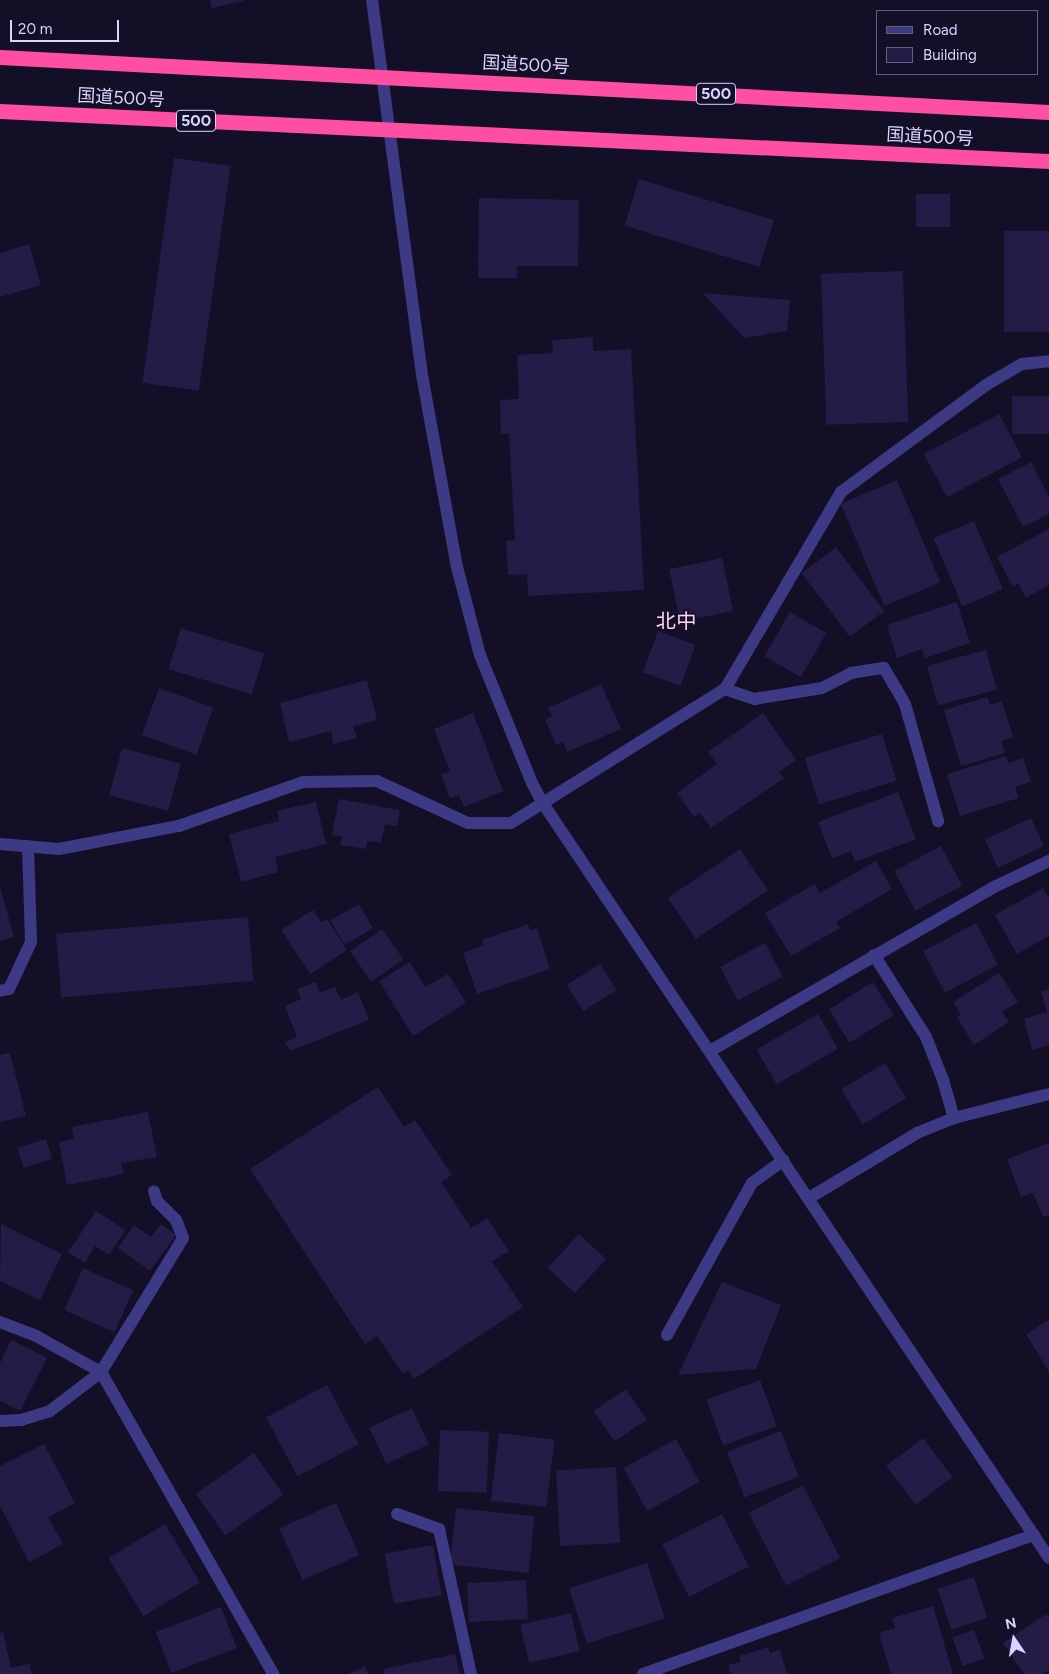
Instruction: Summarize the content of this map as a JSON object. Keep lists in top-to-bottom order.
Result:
{
  "streets": {
    "highway": ["国道500号", "500"]
  },
  "districts": ["北中"],
  "legend": ["Road", "Building"],
  "scale_bar": "20 m",
  "north": "top"
}
